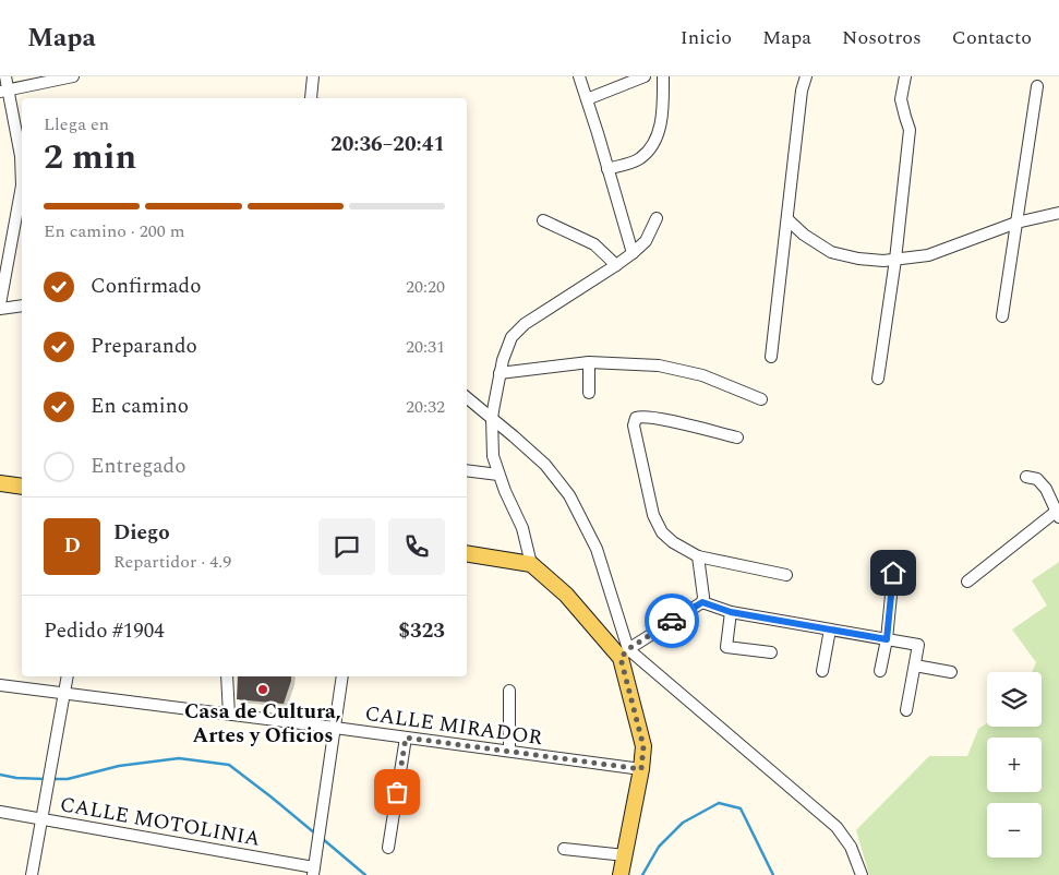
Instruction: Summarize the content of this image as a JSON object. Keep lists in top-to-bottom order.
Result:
{
  "streets": {
    "street": ["CALLE MIRADOR", "CALLE MOTOLINIA"]
  },
  "places": ["Casa de Cultura, Artes y Oficios"],
  "page": {
    "header": "Mapa",
    "nav": [
      "Inicio",
      "Mapa",
      "Nosotros",
      "Contacto"
    ],
    "heading": ["2 min", "Llega en", "20:36–20:41"],
    "panel": [
      "Diego",
      "Repartidor · 4.9",
      "Pedido #1904",
      "$323"
    ],
    "bar": "En camino · 200 m",
    "list": [
      ["Confirmado", "20:20"],
      ["Preparando", "20:31"],
      ["En camino", "20:32"],
      "Entregado"
    ],
    "round": "D",
    "map_buttons": ["+", "−"]
  }
}
